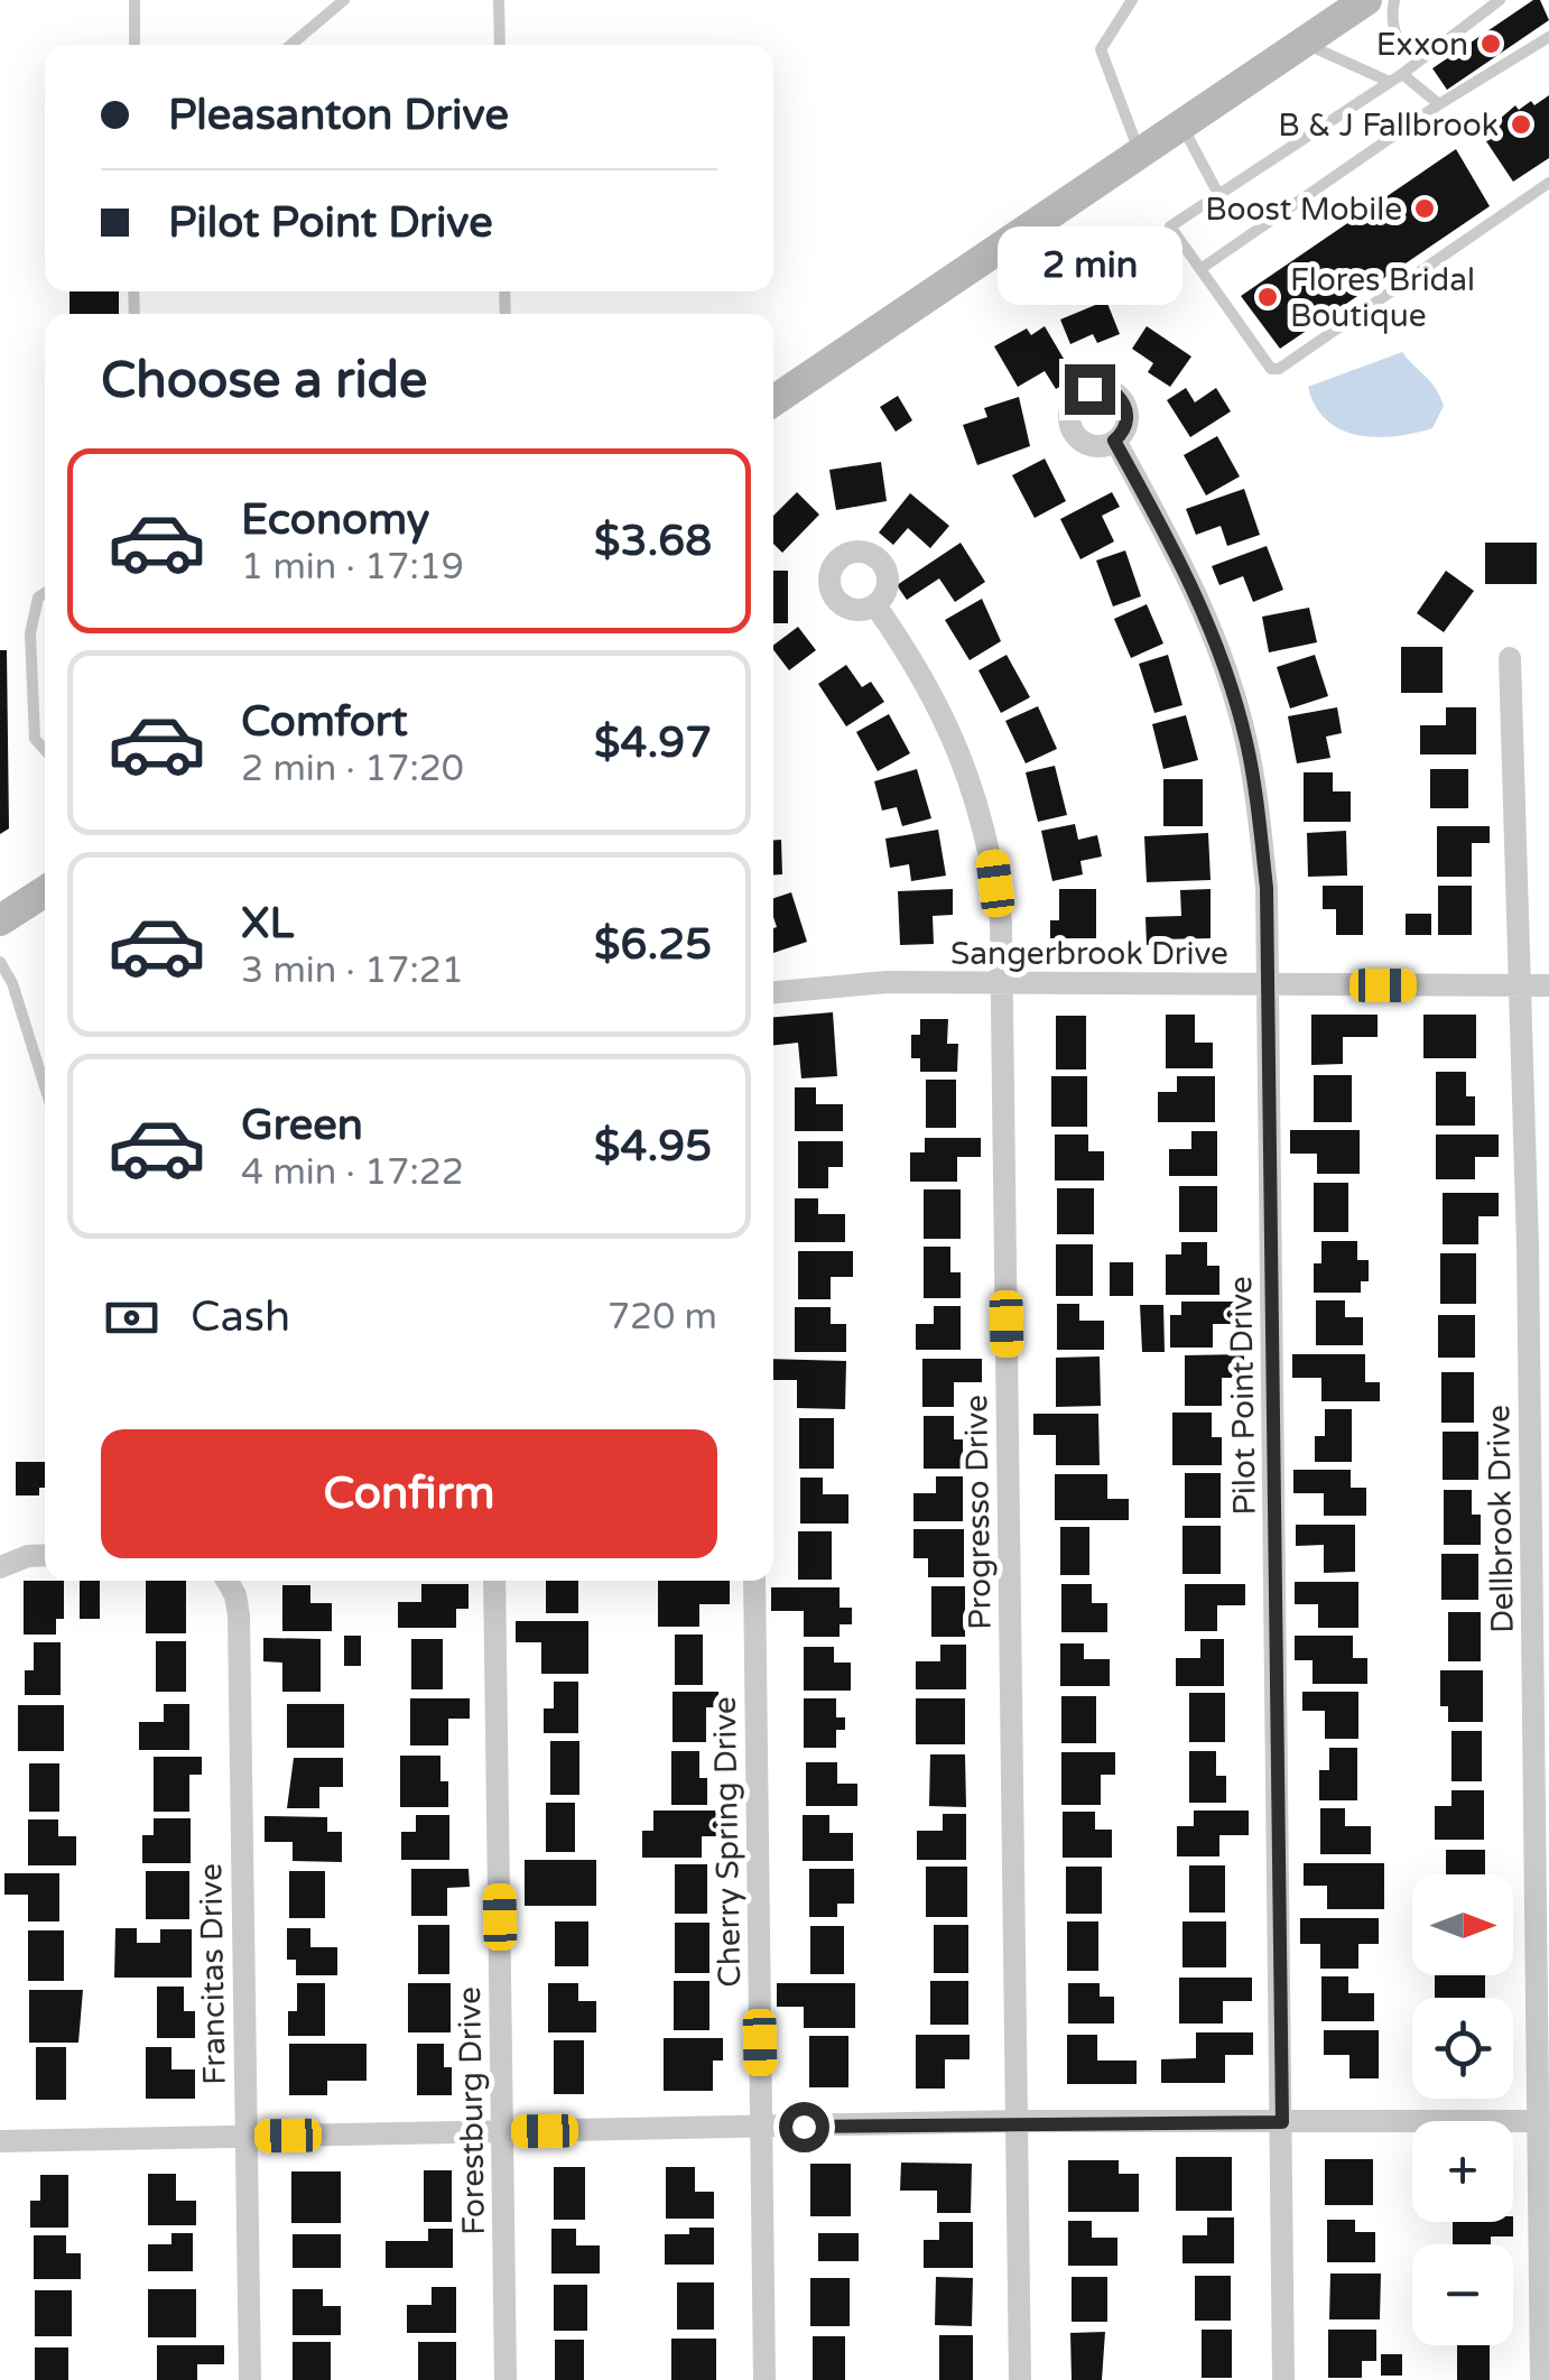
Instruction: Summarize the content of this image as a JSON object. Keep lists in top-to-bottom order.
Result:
{
  "streets": {
    "street": [
      "Sangerbrook Drive",
      "Pilot Point Drive",
      "Progresso Drive",
      "Dellbrook Drive",
      "Cherry Spring Drive",
      "Francitas Drive",
      "Forestburg Drive"
    ]
  },
  "crossings": [
    ["Sangerbrook Drive", "Pilot Point Drive"],
    ["Sangerbrook Drive", "Progresso Drive"],
    ["Sangerbrook Drive", "Dellbrook Drive"]
  ],
  "places": [
    "Exxon",
    "B & J Fallbrook",
    "Boost Mobile",
    "Flores Bridal Boutique"
  ],
  "north": "right",
  "page": {
    "banner": ["Pleasanton Drive", "Pilot Point Drive"],
    "bubble": "2 min",
    "heading": "Choose a ride",
    "list": [
      {
        "name": "Economy",
        "note": "1 min · 17:19",
        "value": "$3.68"
      },
      {
        "name": "Comfort",
        "note": "2 min · 17:20",
        "value": "$4.97"
      },
      {
        "name": "XL",
        "note": "3 min · 17:21",
        "value": "$6.25"
      },
      {
        "name": "Green",
        "note": "4 min · 17:22",
        "value": "$4.95"
      }
    ],
    "pay": ["Cash", "720 m"],
    "buttons": "Confirm",
    "map_buttons": ["+", "−"]
  }
}
